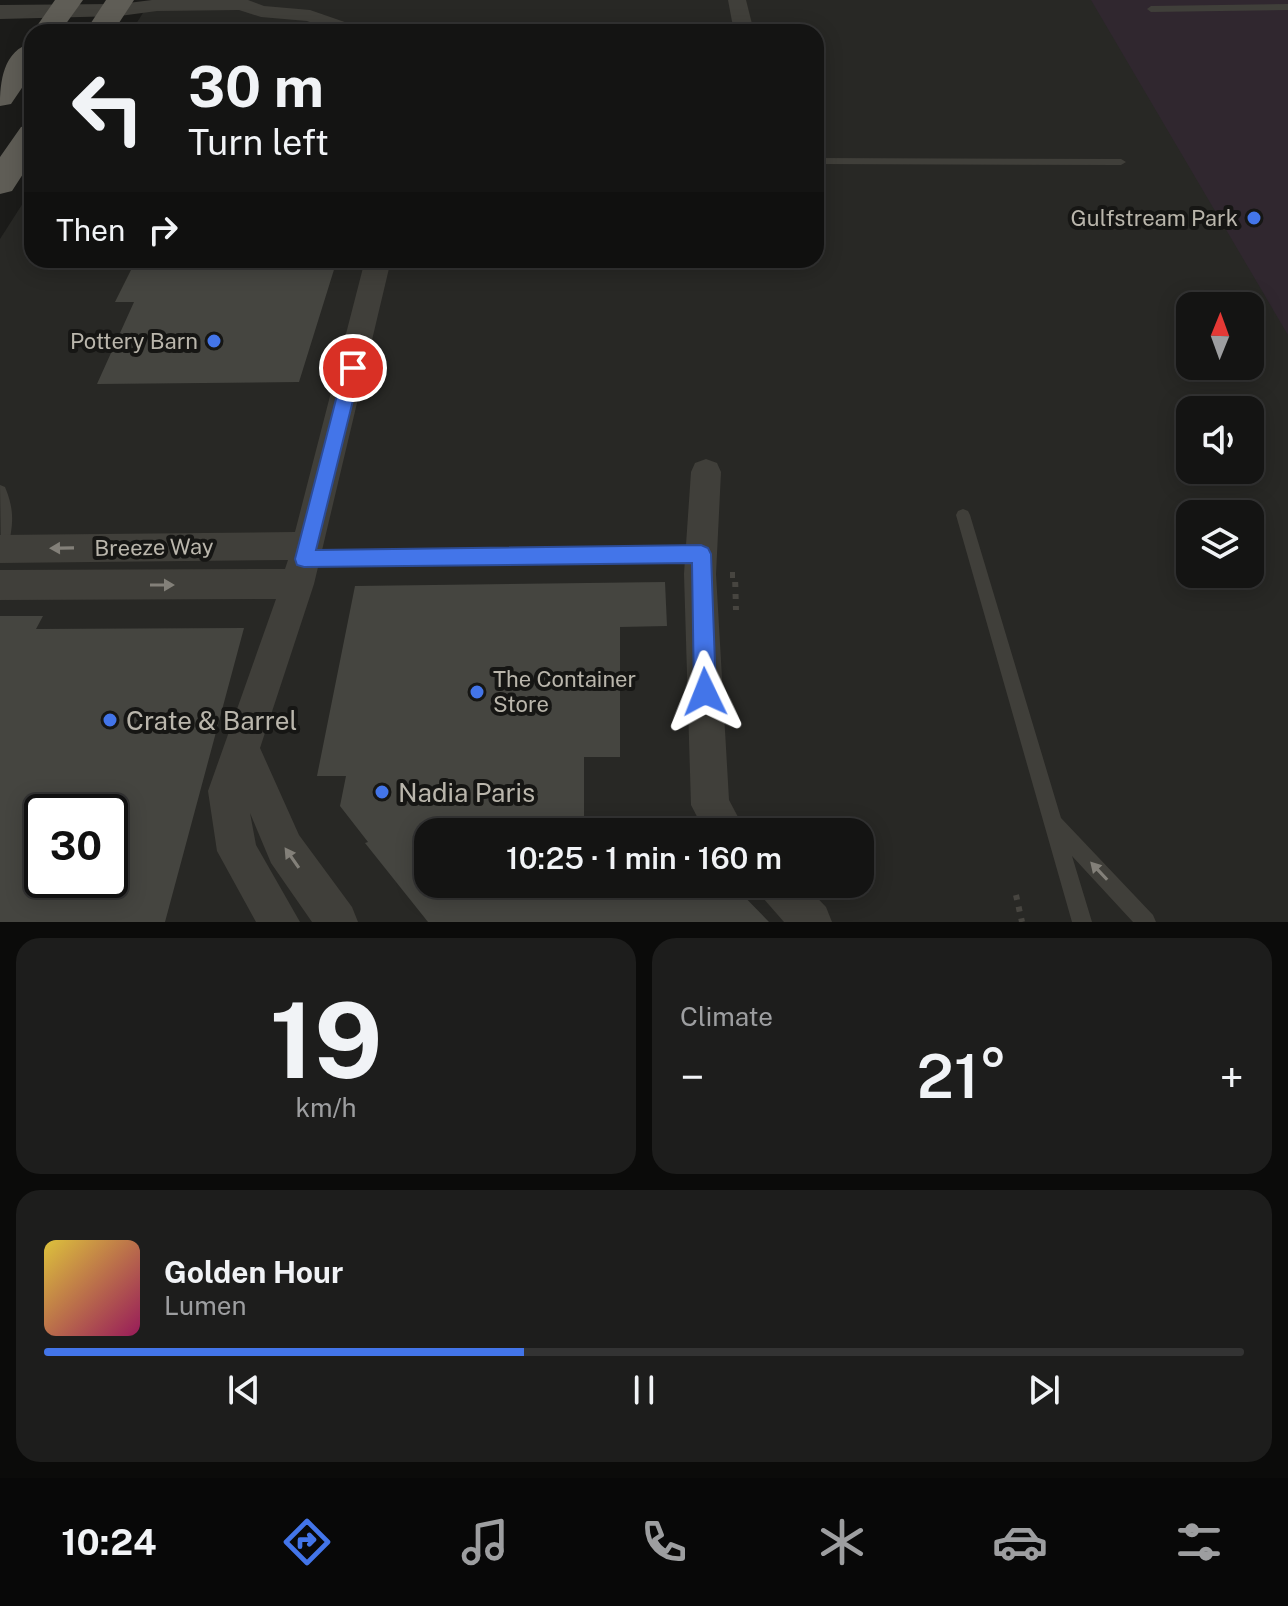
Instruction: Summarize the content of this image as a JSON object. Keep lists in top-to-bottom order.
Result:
{
  "streets": {
    "street": ["Breeze Way"]
  },
  "places": [
    "Gulfstream Park",
    "Pottery Barn",
    "The Container Store",
    "Crate & Barrel",
    "Nadia Paris"
  ],
  "north": "top",
  "page": {
    "turn": ["30 m", "Turn left"],
    "then": "Then",
    "limit": "30",
    "trip": "10:25 · 1 min · 160 m",
    "tile": [
      ["19", "km/h"],
      "Climate"
    ],
    "heat": ["−", "21°", "+"],
    "song": ["Golden Hour", "Lumen"],
    "tabs": "10:24"
  }
}
